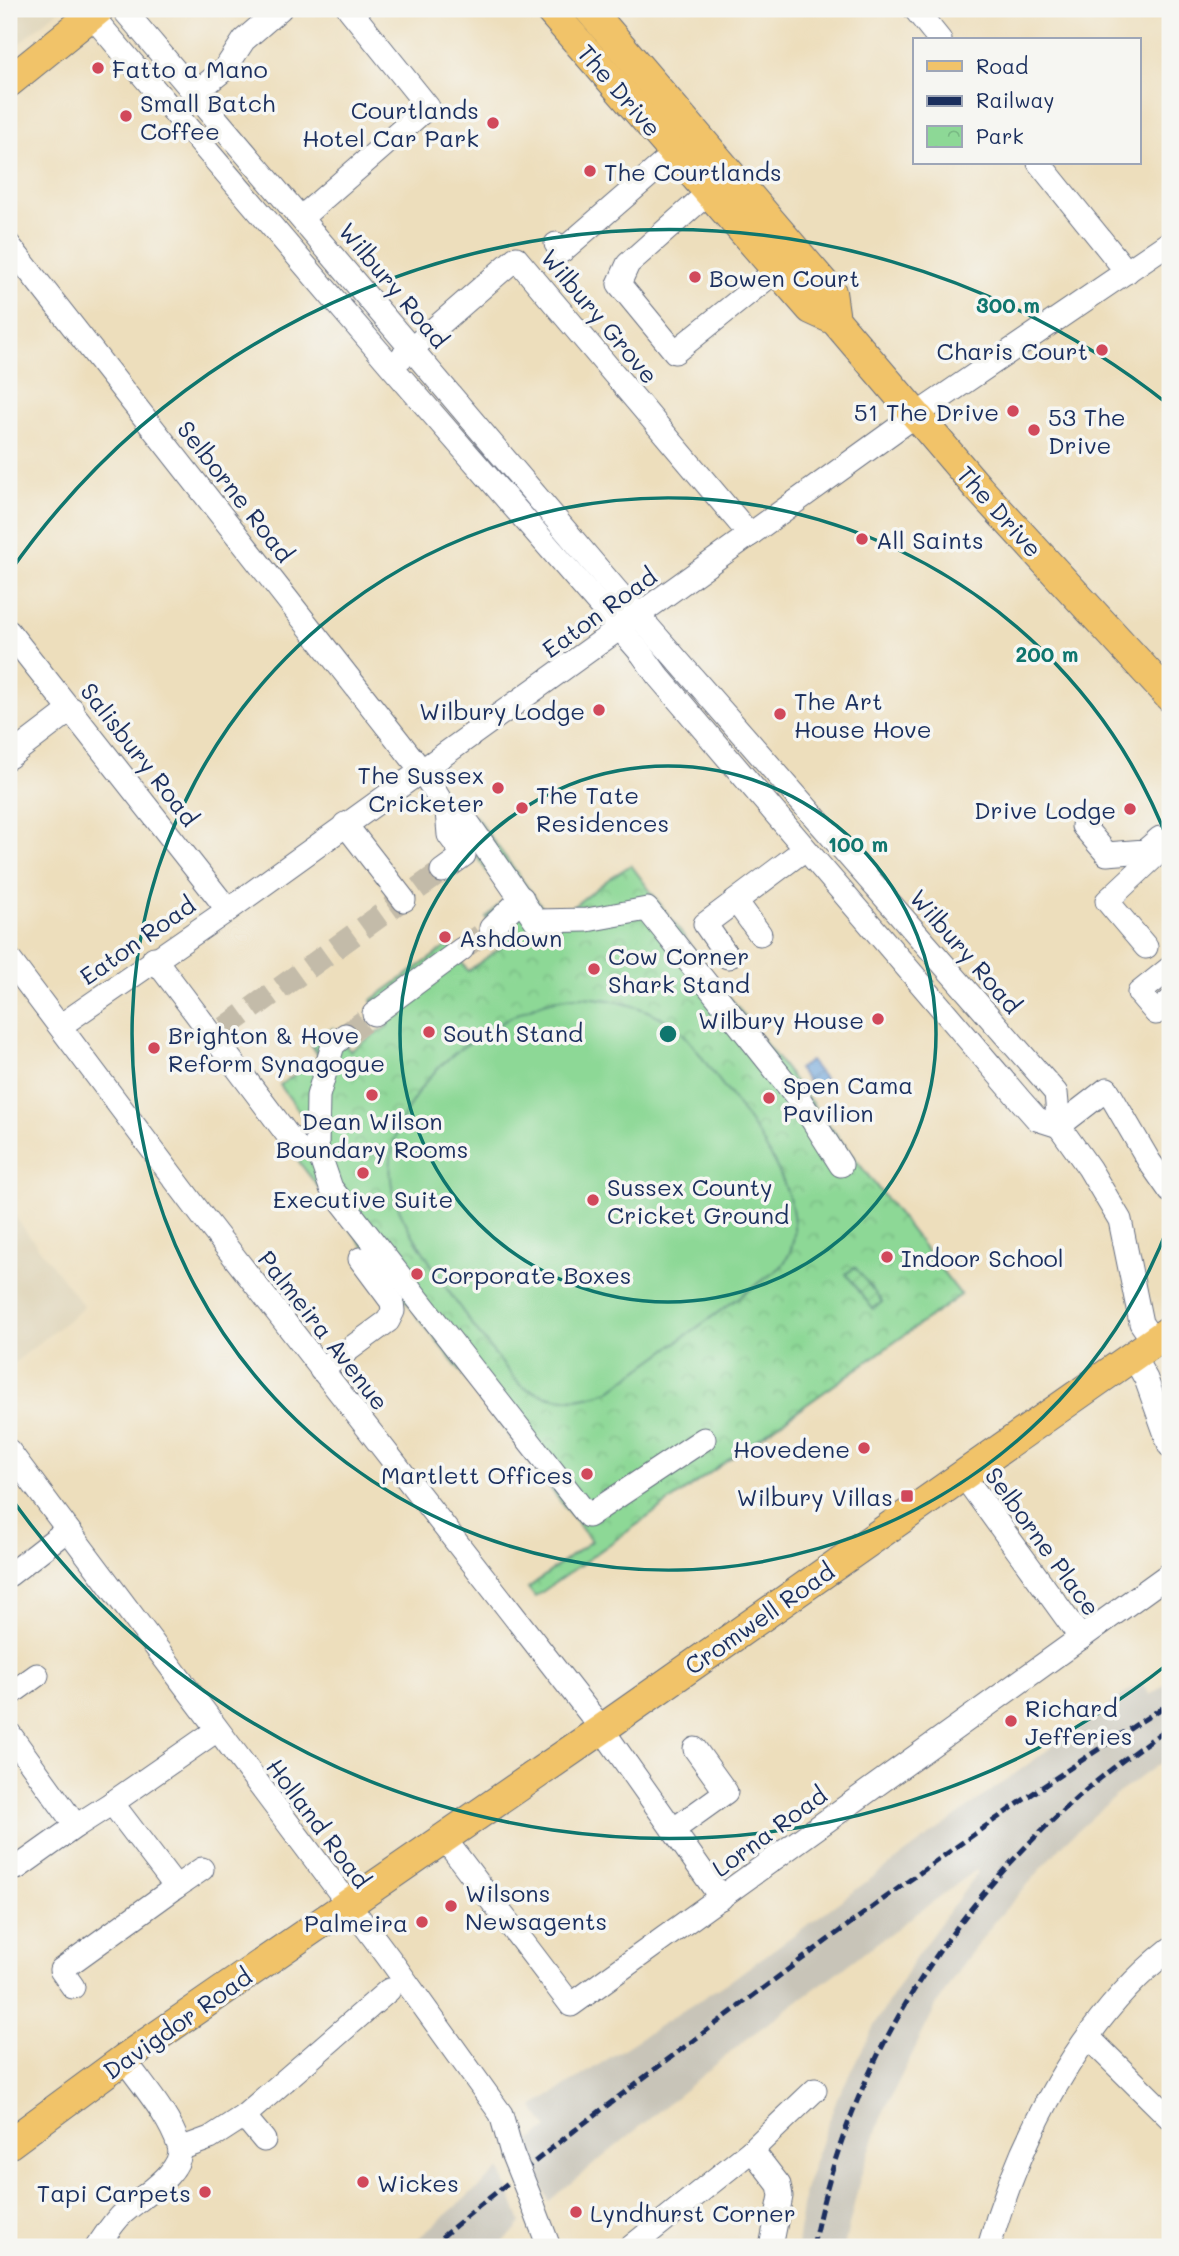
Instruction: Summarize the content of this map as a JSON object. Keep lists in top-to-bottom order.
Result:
{
  "streets": {
    "main road": ["The Drive", "Cromwell Road", "Davigdor Road"],
    "street": [
      "Wilbury Road",
      "Wilbury Grove",
      "Selborne Road",
      "Eaton Road",
      "Salisbury Road",
      "Palmeira Avenue",
      "Selborne Place",
      "Holland Road",
      "Lorna Road"
    ]
  },
  "crossings": [
    ["The Drive", "Eaton Road"],
    ["Wilbury Road", "Wilbury Grove"],
    ["Wilbury Road", "Eaton Road"],
    ["Wilbury Road", "Cromwell Road"],
    ["Wilbury Grove", "Eaton Road"],
    ["Selborne Road", "Eaton Road"],
    ["Eaton Road", "Salisbury Road"],
    ["Eaton Road", "Palmeira Avenue"],
    ["Palmeira Avenue", "Cromwell Road"],
    ["Palmeira Avenue", "Lorna Road"],
    ["Selborne Place", "Cromwell Road"],
    ["Selborne Place", "Lorna Road"],
    ["Cromwell Road", "Holland Road"],
    ["Cromwell Road", "Lorna Road"],
    ["Cromwell Road", "Davigdor Road"],
    ["Holland Road", "Davigdor Road"]
  ],
  "places": {
    "other": [
      "Fatto a Mano",
      "Small Batch Coffee",
      "Courtlands Hotel Car Park",
      "The Courtlands",
      "Bowen Court",
      "Charis Court",
      "51 The Drive",
      "53 The Drive",
      "All Saints",
      "Wilbury Lodge",
      "The Art House Hove",
      "The Sussex Cricketer",
      "The Tate Residences",
      "Drive Lodge",
      "Ashdown",
      "Cow Corner Shark Stand",
      "Wilbury House",
      "South Stand",
      "Brighton & Hove Reform Synagogue",
      "Dean Wilson Boundary Rooms",
      "Spen Cama Pavilion",
      "Executive Suite",
      "Sussex County Cricket Ground",
      "Indoor School",
      "Corporate Boxes",
      "Hovedene",
      "Martlett Offices",
      "Richard Jefferies",
      "Wilsons Newsagents",
      "Palmeira",
      "Wickes",
      "Tapi Carpets",
      "Lyndhurst Corner"
    ],
    "transit": ["Wilbury Villas"]
  },
  "legend": ["Road", "Railway", "Park"],
  "rings": ["300 m", "200 m", "100 m"]
}
